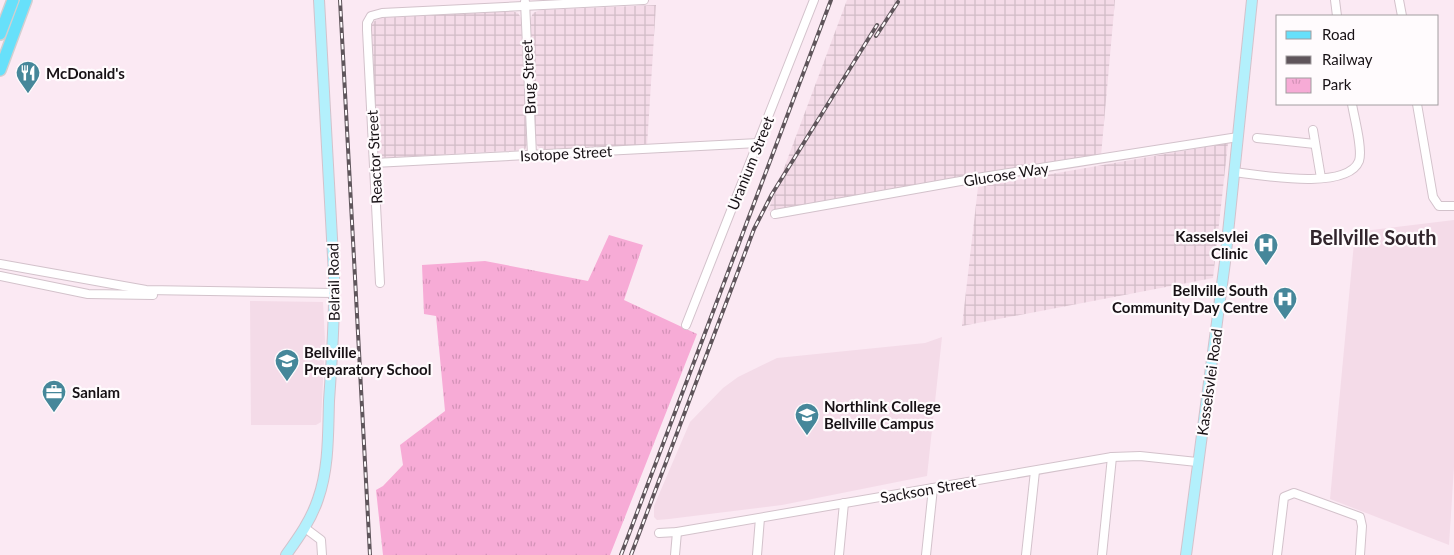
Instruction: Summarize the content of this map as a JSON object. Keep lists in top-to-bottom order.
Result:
{
  "streets": {
    "street": [
      "Brug Street",
      "Isotope Street",
      "Reactor Street",
      "Uranium Street",
      "Glucose Way",
      "Belrail Road",
      "Kasselsvlei Road",
      "Sackson Street"
    ]
  },
  "crossings": [
    ["Brug Street", "Isotope Street"],
    ["Brug Street", "Reactor Street"],
    ["Isotope Street", "Reactor Street"],
    ["Isotope Street", "Uranium Street"],
    ["Glucose Way", "Kasselsvlei Road"],
    ["Kasselsvlei Road", "Sackson Street"]
  ],
  "districts": ["Bellville South"],
  "places": {
    "restaurant": ["McDonald's"],
    "hospital": ["Kasselsvlei Clinic", "Bellville South Community Day Centre"],
    "school or university": ["Bellville Preparatory School", "Northlink College Bellville Campus"],
    "office": ["Sanlam"]
  },
  "legend": ["Road", "Railway", "Park"]
}
